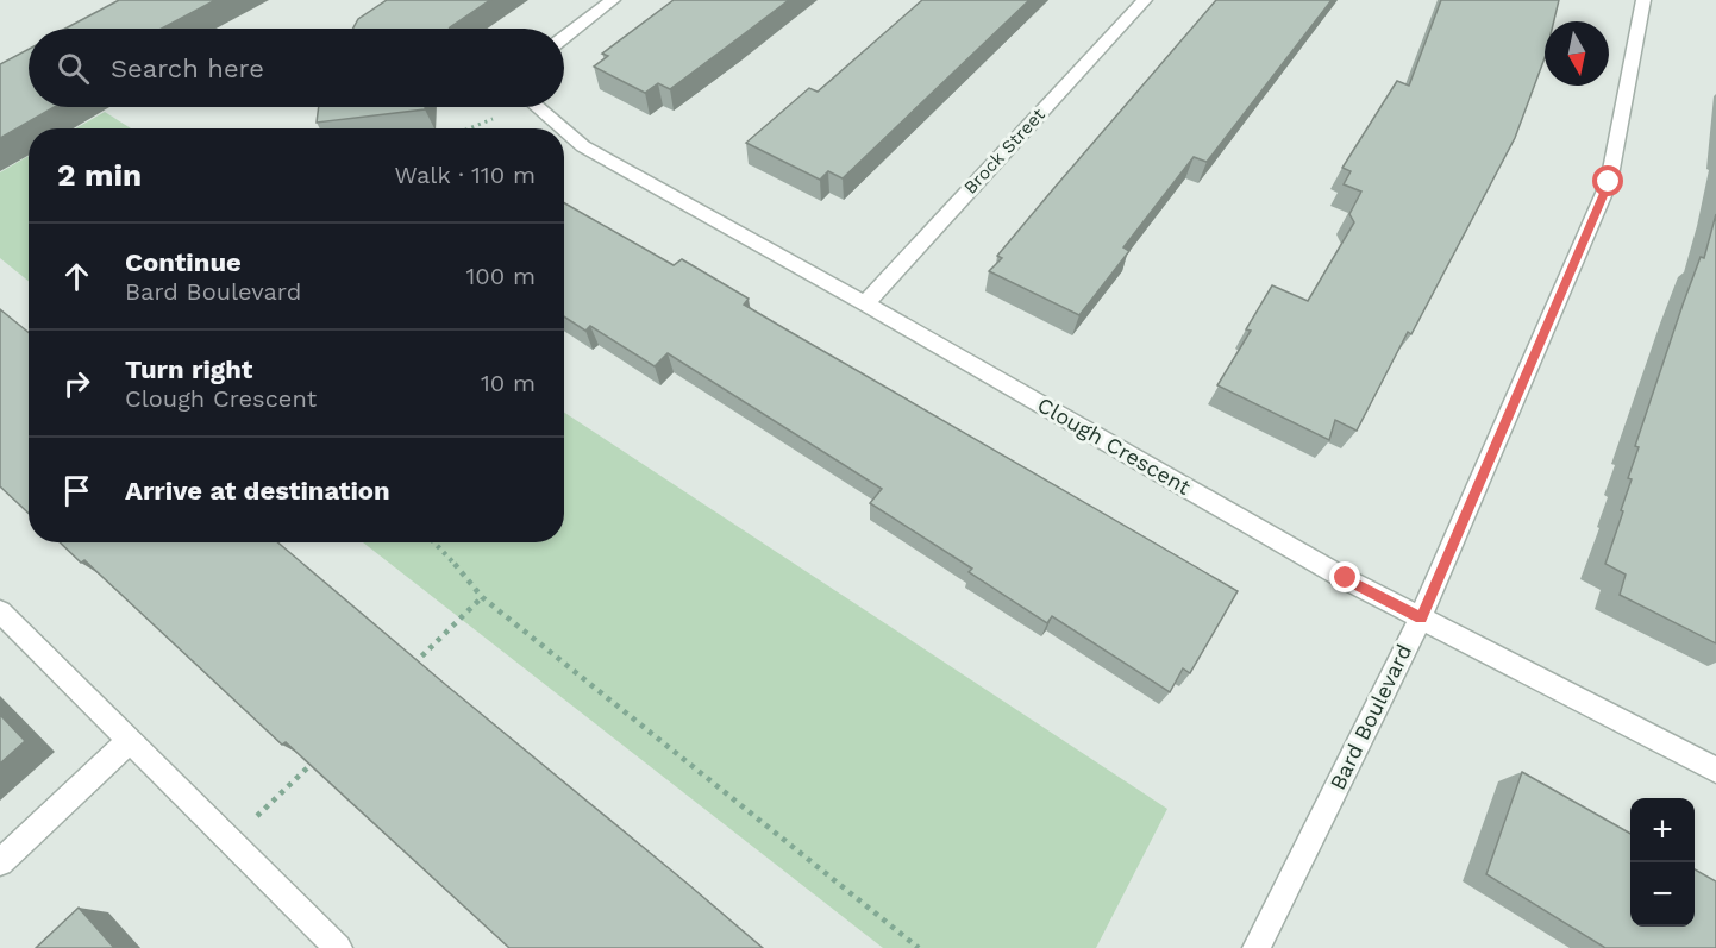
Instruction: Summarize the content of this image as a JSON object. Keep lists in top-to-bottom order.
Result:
{
  "streets": {
    "street": ["Brock Street", "Clough Crescent", "Bard Boulevard"]
  },
  "crossings": [
    ["Brock Street", "Clough Crescent"],
    ["Clough Crescent", "Bard Boulevard"]
  ],
  "north": "bottom",
  "page": {
    "search": "Search here",
    "heading": ["2 min", "Walk · 110 m"],
    "list": [
      ["Continue", "Bard Boulevard", "100 m"],
      ["Turn right", "Clough Crescent", "10 m"],
      "Arrive at destination"
    ],
    "map_buttons": ["+", "−"]
  }
}
